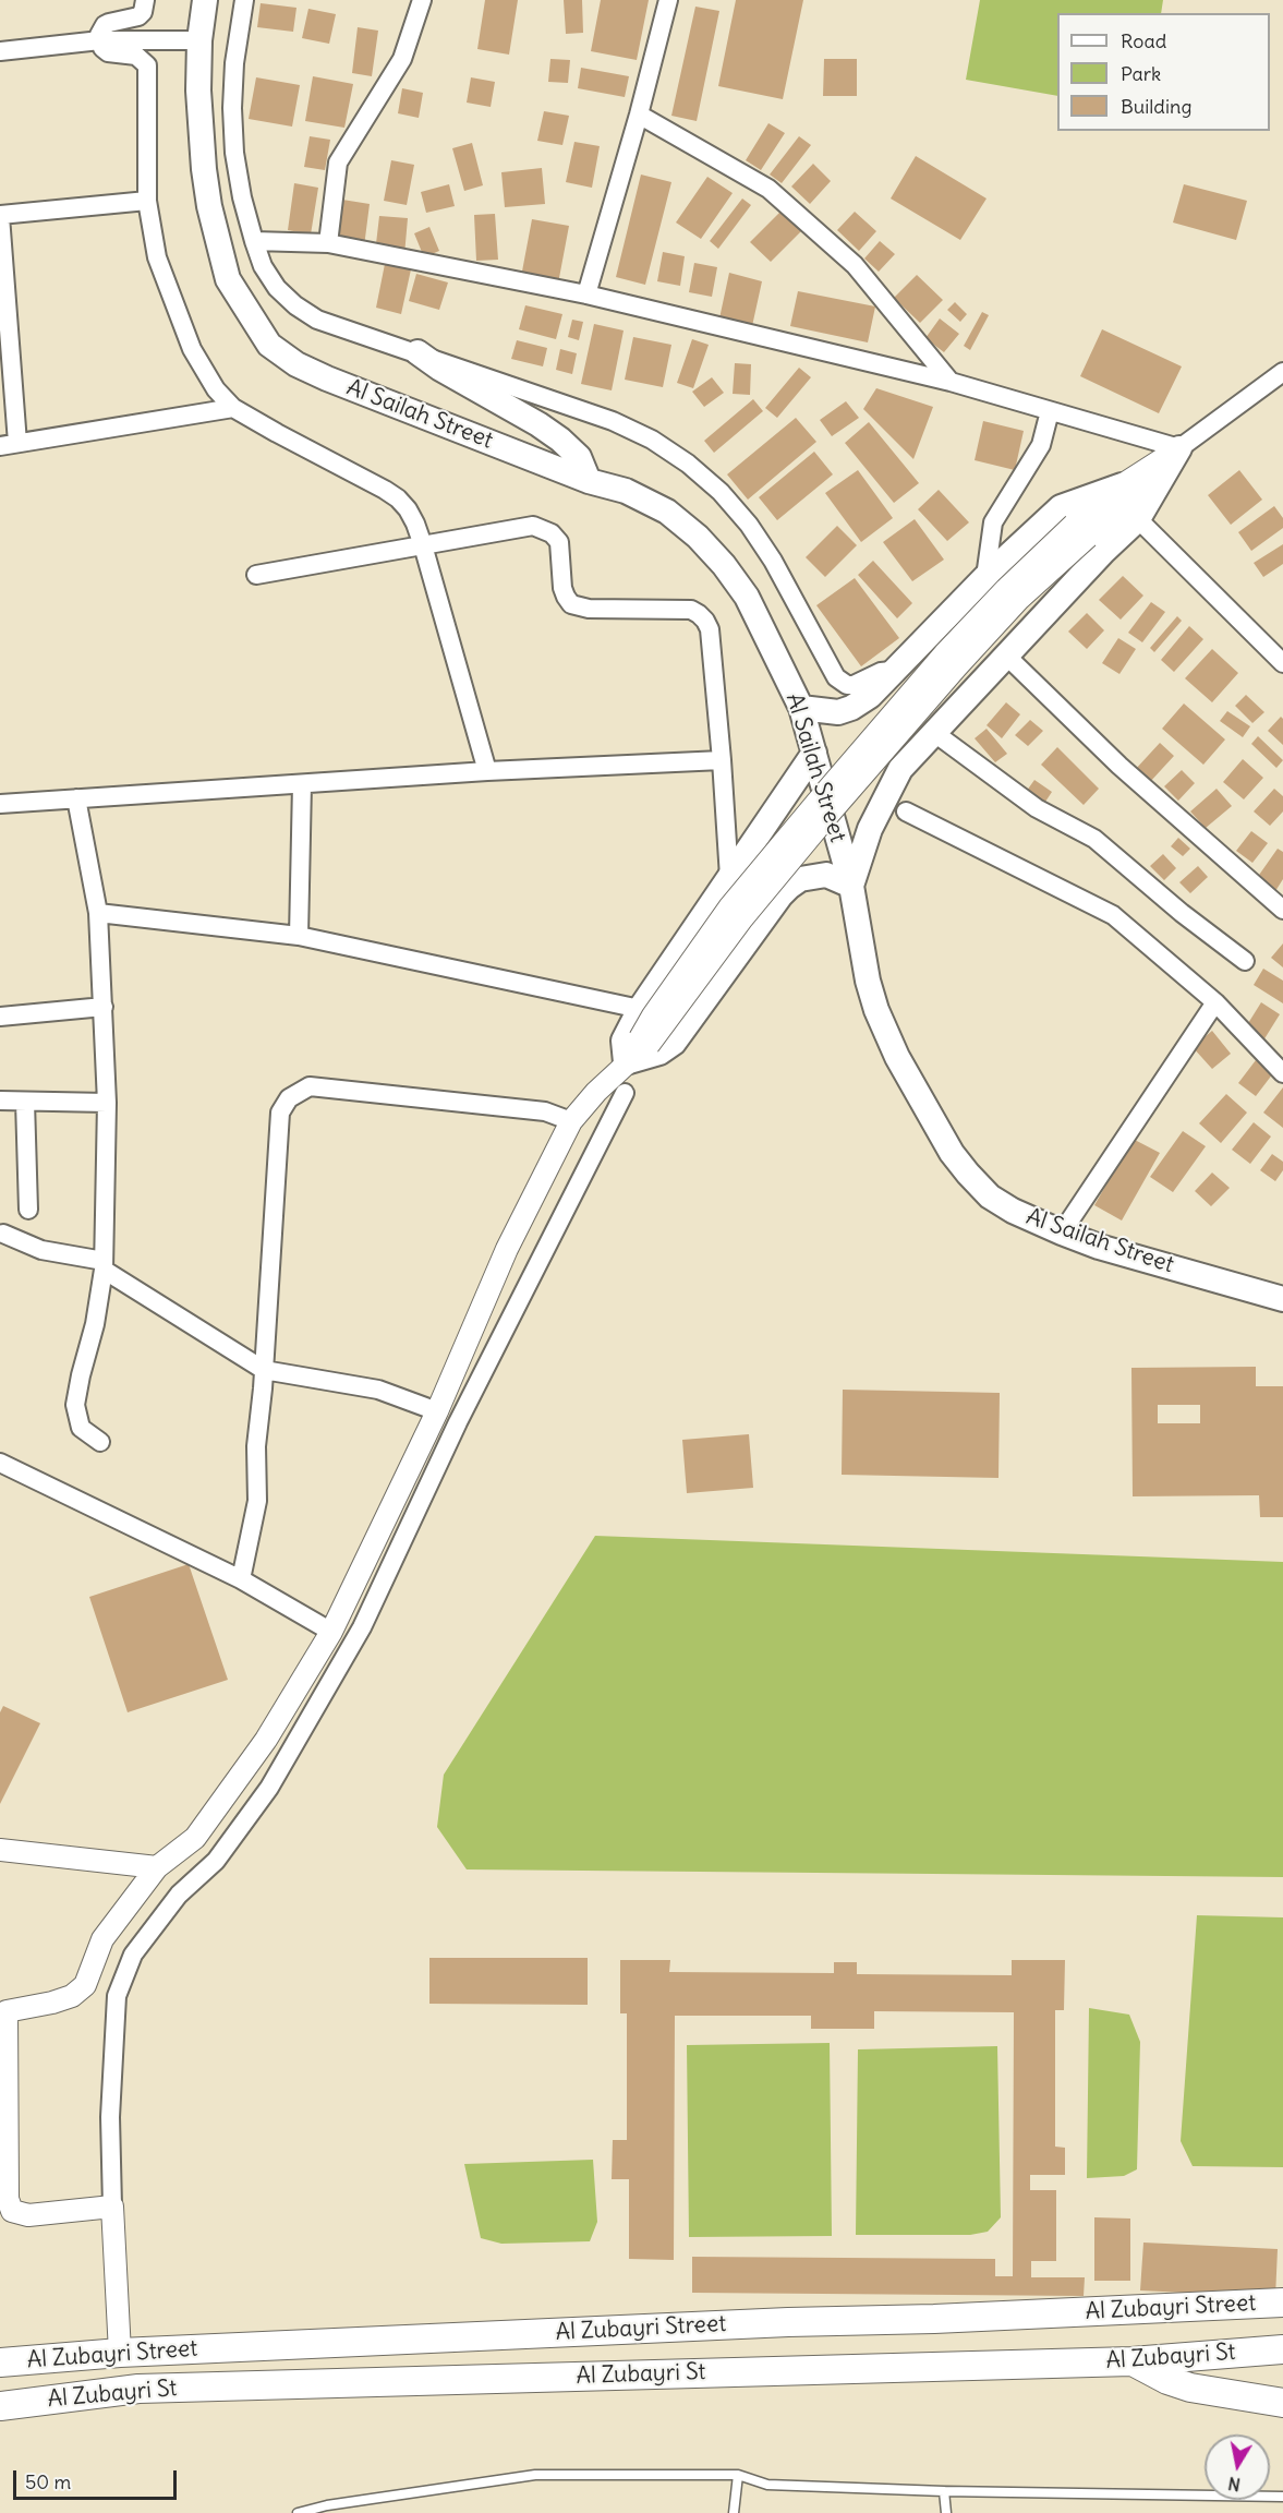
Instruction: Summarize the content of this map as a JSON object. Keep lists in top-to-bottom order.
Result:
{
  "streets": {
    "main road": ["Al Sailah Street", "Al Zubayri Street", "Al Zubayri St"]
  },
  "legend": ["Road", "Park", "Building"],
  "scale_bar": "50 m",
  "north": "bottom"
}
